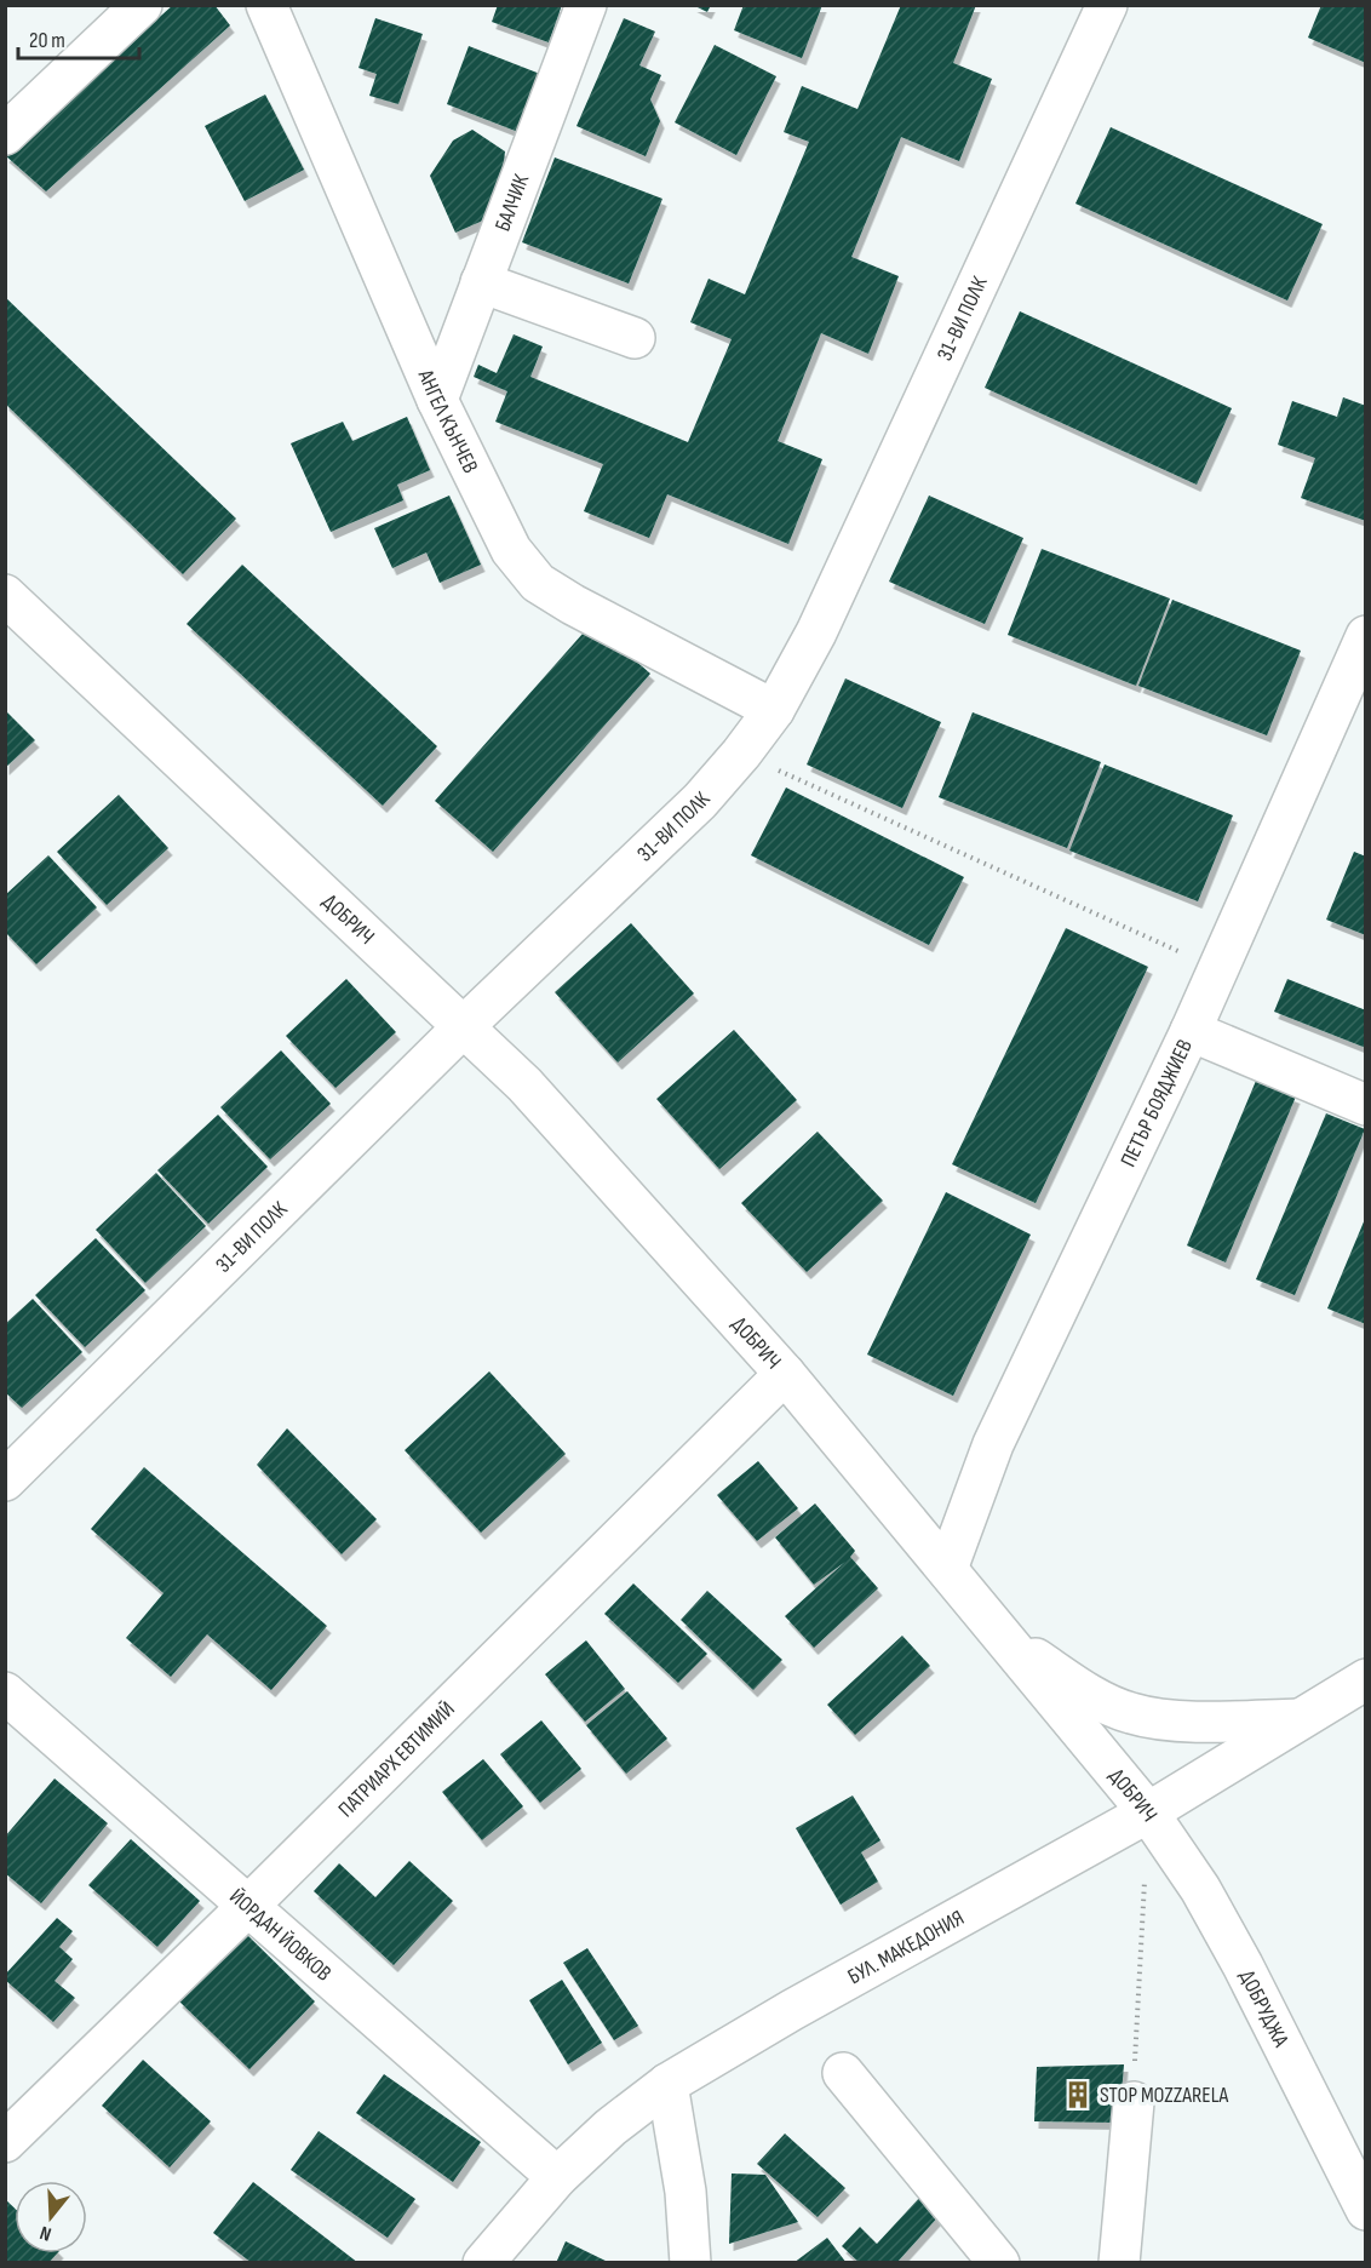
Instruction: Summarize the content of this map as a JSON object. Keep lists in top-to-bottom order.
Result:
{
  "streets": {
    "street": [
      "БАЛЧИК",
      "31-ВИ ПОЛК",
      "АНГЕЛ КЪНЧЕВ",
      "ДОБРИЧ",
      "ПЕТЪР БОЯДЖИЕВ",
      "ПАТРИАРХ ЕВТИМИЙ",
      "ЙОРДАН ЙОВКОВ",
      "БУЛ. МАКЕДОНИЯ",
      "ДОБРУДЖА"
    ]
  },
  "crossings": [
    ["БАЛЧИК", "АНГЕЛ КЪНЧЕВ"],
    ["31-ВИ ПОЛК", "АНГЕЛ КЪНЧЕВ"],
    ["31-ВИ ПОЛК", "ДОБРИЧ"],
    ["ДОБРИЧ", "ПЕТЪР БОЯДЖИЕВ"],
    ["ДОБРИЧ", "ПАТРИАРХ ЕВТИМИЙ"],
    ["ДОБРИЧ", "БУЛ. МАКЕДОНИЯ"],
    ["ДОБРИЧ", "ДОБРУДЖА"],
    ["ПАТРИАРХ ЕВТИМИЙ", "ЙОРДАН ЙОВКОВ"],
    ["ЙОРДАН ЙОВКОВ", "БУЛ. МАКЕДОНИЯ"],
    ["БУЛ. МАКЕДОНИЯ", "ДОБРУДЖА"]
  ],
  "places": {
    "building": ["STOP MOZZARELA"]
  },
  "scale_bar": "20 m",
  "north": "bottom"
}
